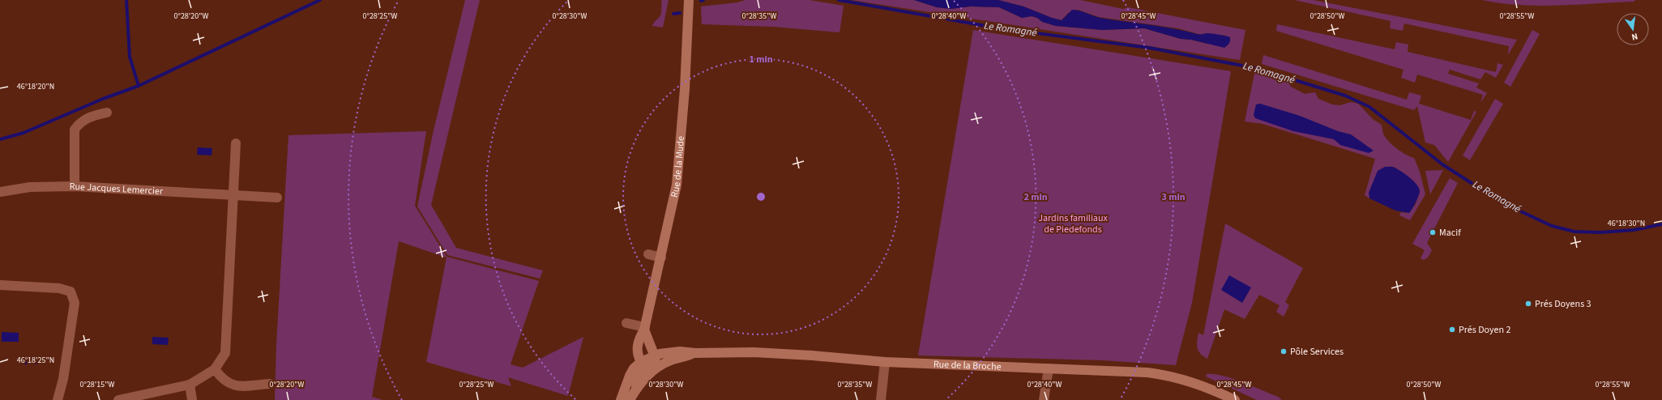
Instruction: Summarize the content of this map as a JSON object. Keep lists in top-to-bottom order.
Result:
{
  "streets": {
    "street": ["Rue de la Mude", "Rue Jacques Lemercier", "Rue de la Broche"]
  },
  "water": ["Le Romagné"],
  "parks": ["Jardins familiaux de Piedefonds"],
  "places": [
    "Macif",
    "Prés Doyens 3",
    "Prés Doyen 2",
    "Pôle Services"
  ],
  "north": "bottom",
  "coordinates": [
    "0°28'20\"W",
    "0°28'30\"W",
    "0°28'50\"W",
    "0°28'55\"W",
    "0°28'25\"W",
    "0°28'35\"W",
    "0°28'40\"W",
    "0°28'45\"W",
    "46°18'20\"N",
    "46°18'30\"N",
    "46°18'25\"N",
    "0°28'15\"W"
  ],
  "rings": ["1 min", "2 min", "3 min"]
}
